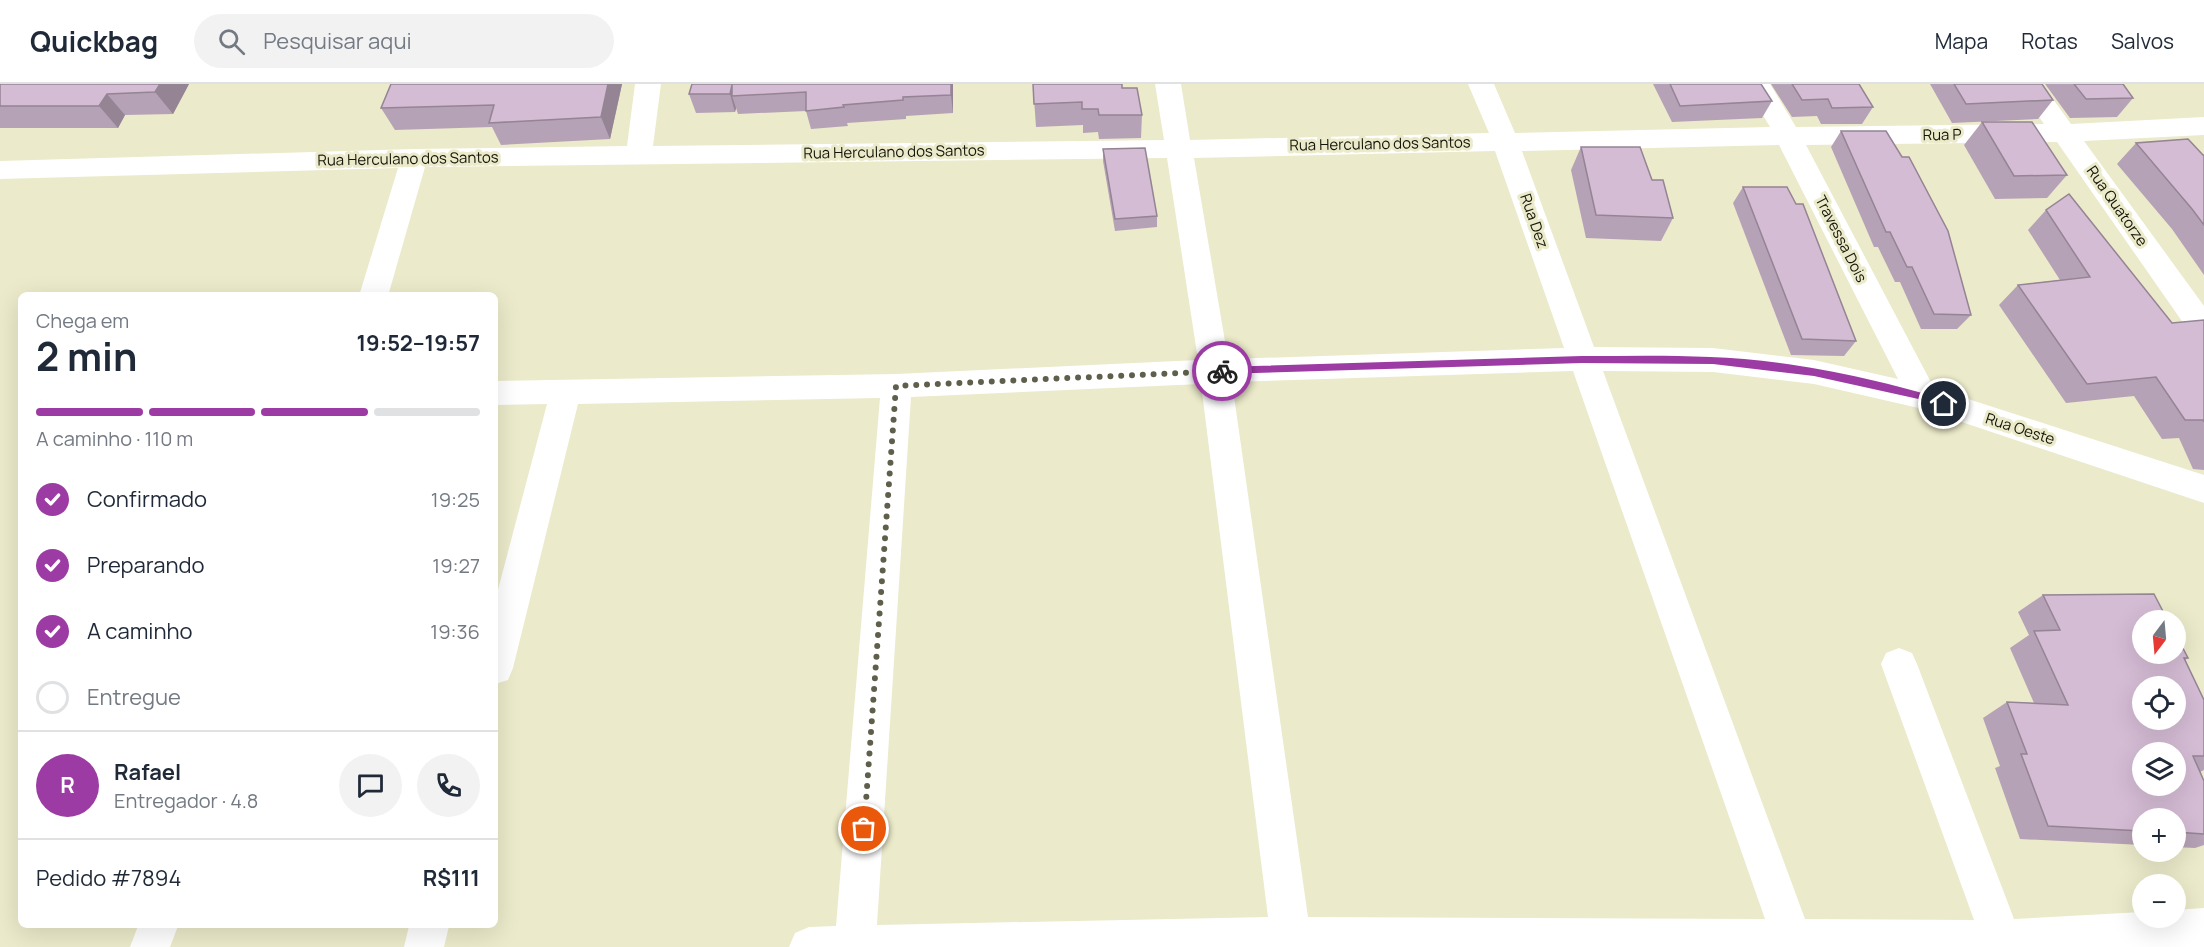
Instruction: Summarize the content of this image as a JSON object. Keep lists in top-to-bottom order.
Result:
{
  "streets": {
    "street": [
      "Rua P",
      "Rua Herculano dos Santos",
      "Rua Quatorze",
      "Rua Dez",
      "Travessa Dois",
      "Rua Oeste"
    ]
  },
  "crossings": [
    ["Rua P", "Rua Herculano dos Santos"],
    ["Rua P", "Rua Quatorze"],
    ["Rua P", "Travessa Dois"],
    ["Rua Herculano dos Santos", "Rua Dez"],
    ["Rua Herculano dos Santos", "Travessa Dois"],
    ["Rua Dez", "Rua Oeste"],
    ["Travessa Dois", "Rua Oeste"]
  ],
  "north": "bottom",
  "page": {
    "header": "Quickbag",
    "search": "Pesquisar aqui",
    "nav": ["Mapa", "Rotas", "Salvos"],
    "heading": ["2 min", "Chega em", "19:52–19:57"],
    "panel": [
      "Rafael",
      "Entregador · 4.8",
      "Pedido #7894",
      "R$111"
    ],
    "bar": "A caminho · 110 m",
    "list": [
      ["Confirmado", "19:25"],
      ["Preparando", "19:27"],
      ["A caminho", "19:36"],
      "Entregue"
    ],
    "map_buttons": ["+", "−"],
    "round": "R"
  }
}
